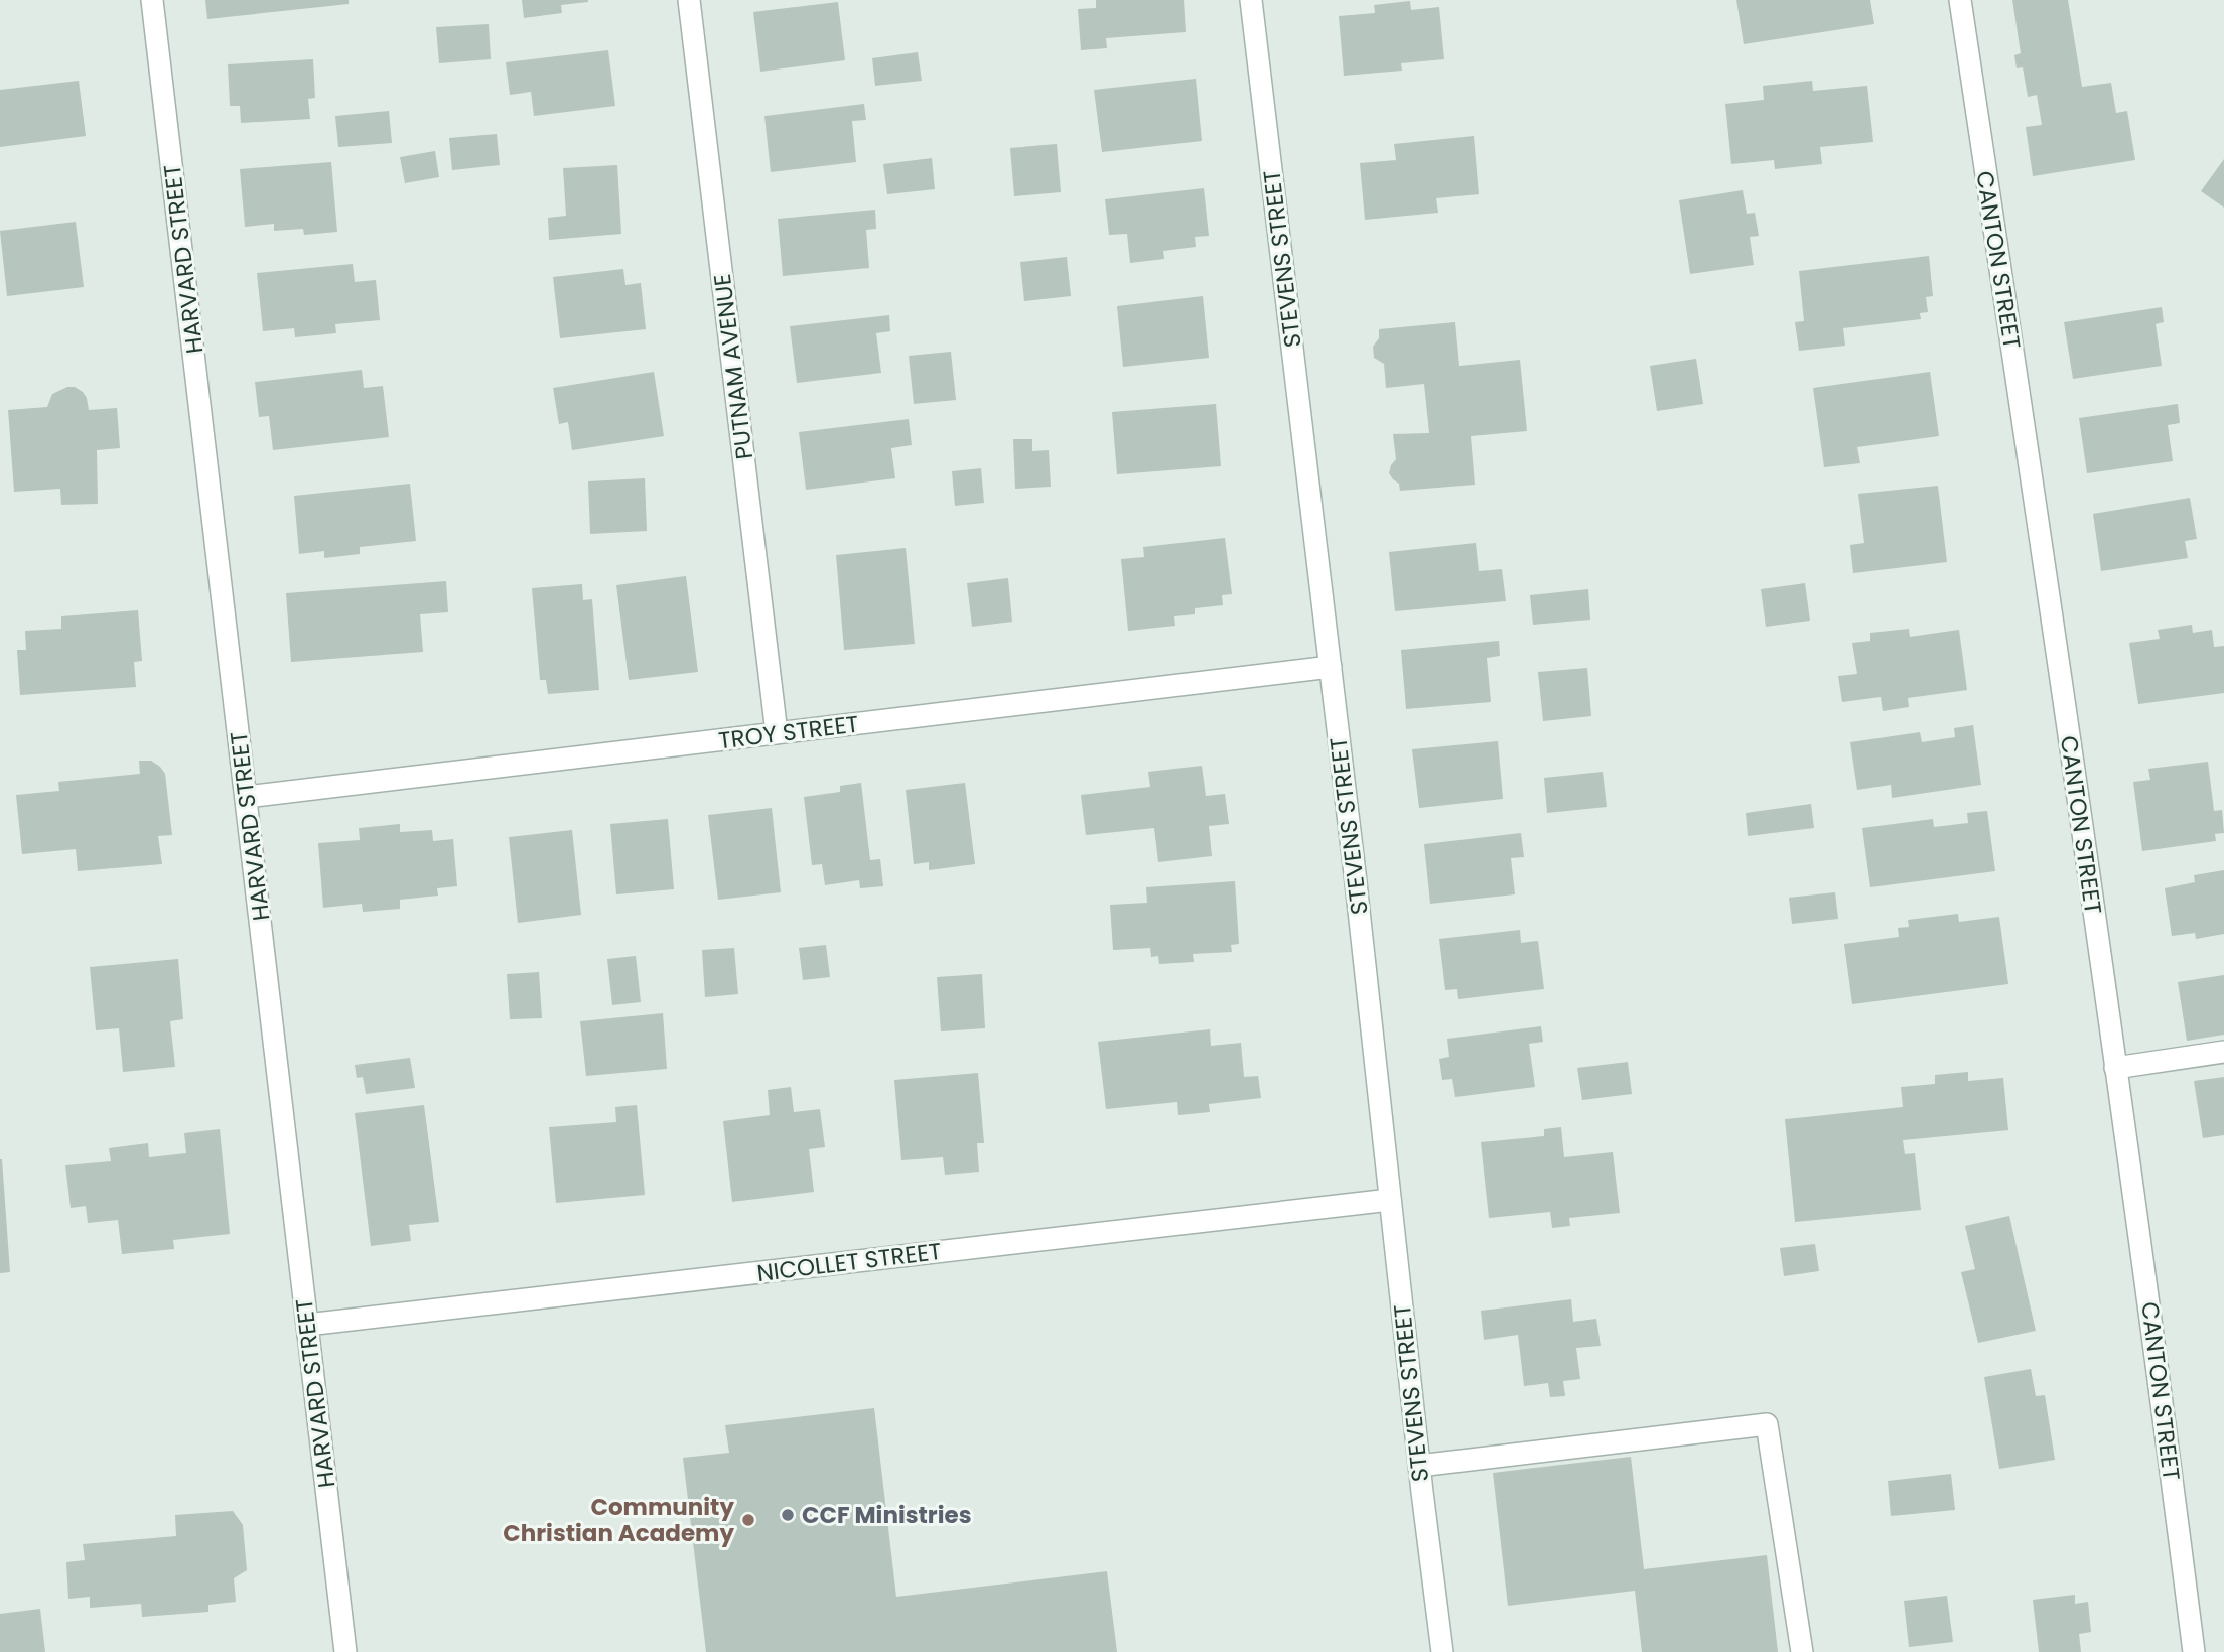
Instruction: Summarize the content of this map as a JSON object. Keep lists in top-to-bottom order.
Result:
{
  "streets": {
    "street": [
      "HARVARD STREET",
      "STEVENS STREET",
      "CANTON STREET",
      "PUTNAM AVENUE",
      "TROY STREET",
      "NICOLLET STREET"
    ]
  },
  "crossings": [
    ["HARVARD STREET", "TROY STREET"],
    ["HARVARD STREET", "NICOLLET STREET"],
    ["STEVENS STREET", "TROY STREET"],
    ["STEVENS STREET", "NICOLLET STREET"],
    ["PUTNAM AVENUE", "TROY STREET"]
  ],
  "places": ["CCF Ministries", "Community Christian Academy"]
}
